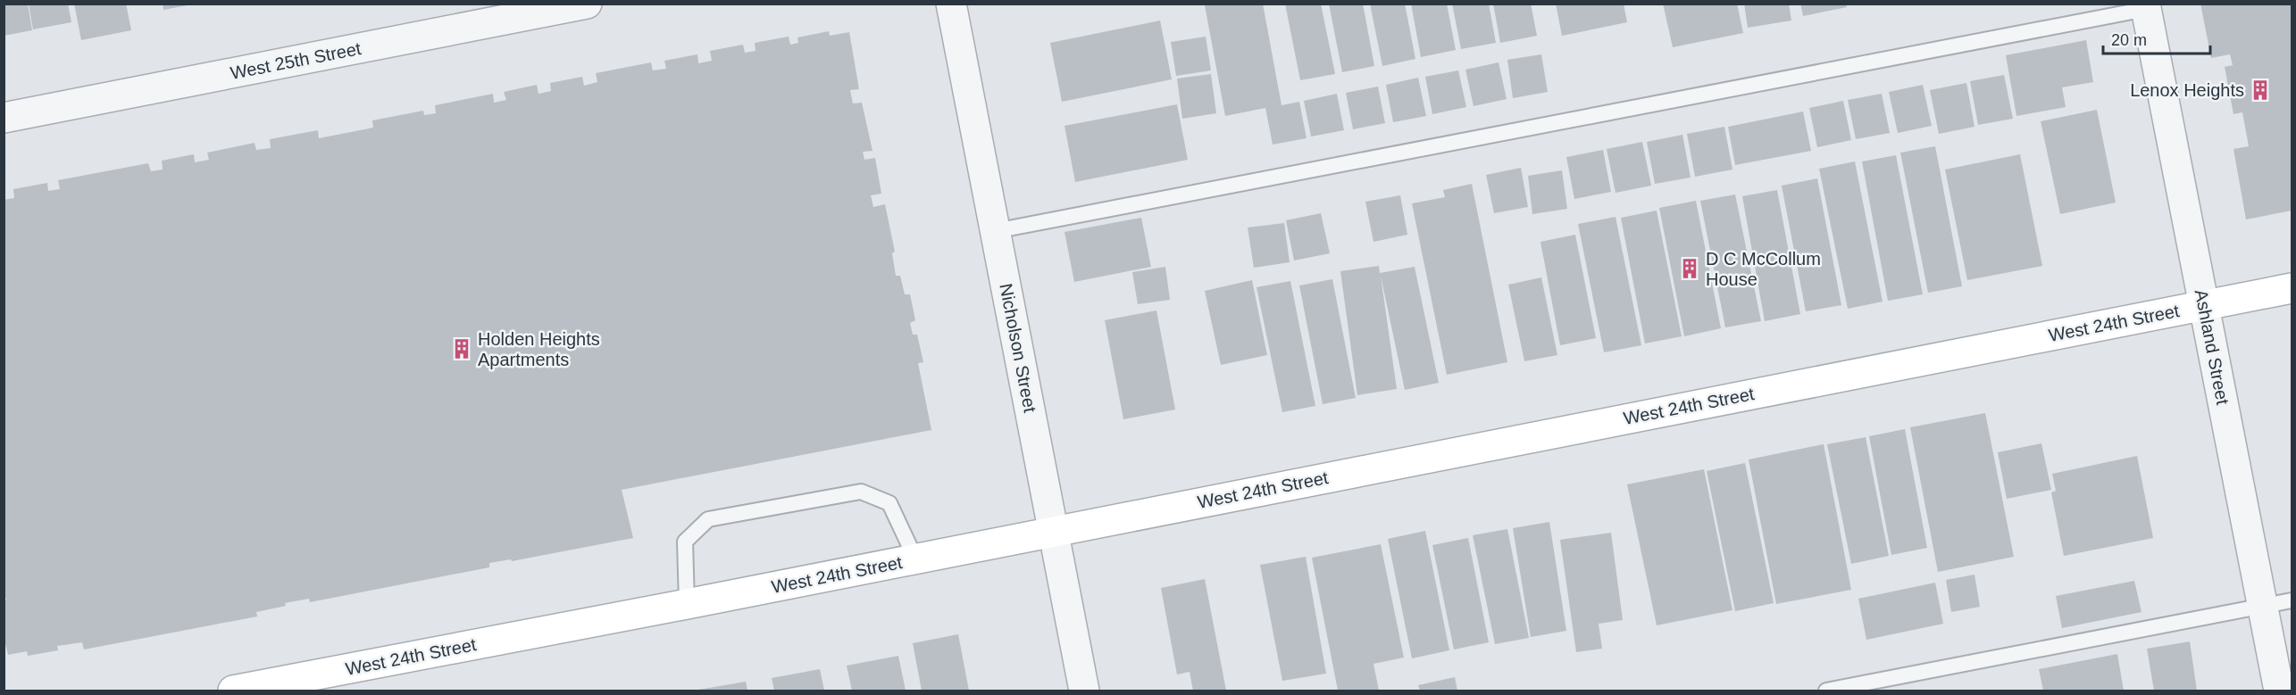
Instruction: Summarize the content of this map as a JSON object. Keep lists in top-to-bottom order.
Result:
{
  "streets": {
    "street": [
      "West 25th Street",
      "West 24th Street",
      "Ashland Street",
      "Nicholson Street"
    ]
  },
  "crossings": [
    ["West 24th Street", "Ashland Street"],
    ["West 24th Street", "Nicholson Street"]
  ],
  "places": {
    "building": ["Lenox Heights", "D C McCollum House", "Holden Heights Apartments"]
  },
  "scale_bar": "20 m"
}
